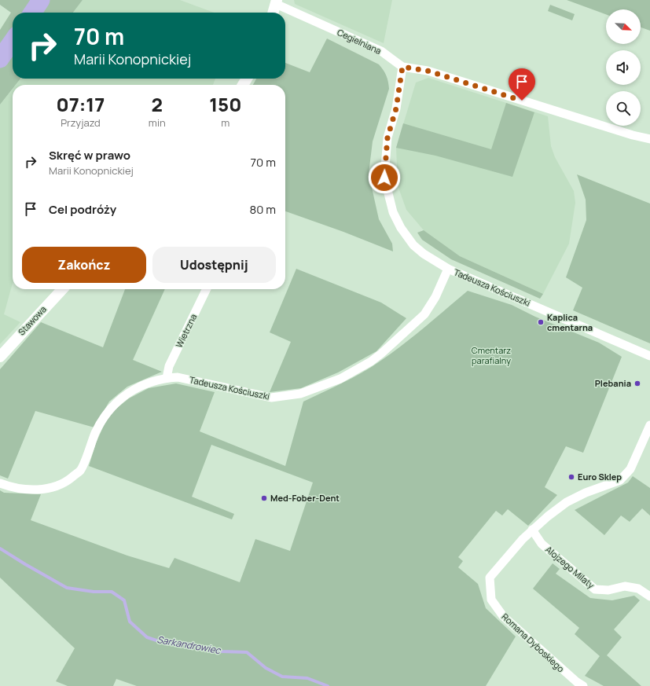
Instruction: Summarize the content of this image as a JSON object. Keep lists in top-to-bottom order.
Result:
{
  "streets": {
    "street": [
      "Cegielniana",
      "Tadeusza Kościuszki",
      "Stawowa",
      "Wietrzna",
      "Alojzego Milaty",
      "Romana Dyboskiego"
    ]
  },
  "crossings": [
    ["Tadeusza Kościuszki", "Wietrzna"],
    ["Alojzego Milaty", "Romana Dyboskiego"]
  ],
  "water": ["Sarkandrowiec"],
  "parks": ["Cmentarz parafialny"],
  "places": [
    "Kaplica cmentarna",
    "Plebania",
    "Euro Sklep",
    "Med-Fober-Dent"
  ],
  "north": "bottom right",
  "page": {
    "turn": ["70 m", "Marii Konopnickiej"],
    "eta": [
      "07:17",
      "Przyjazd",
      "2",
      "min",
      "150",
      "m"
    ],
    "list": [
      {
        "name": "Skręć w prawo",
        "note": "Marii Konopnickiej",
        "value": "70 m"
      },
      {
        "name": "Cel podróży",
        "value": "80 m"
      }
    ],
    "buttons": ["Zakończ", "Udostępnij"]
  }
}
